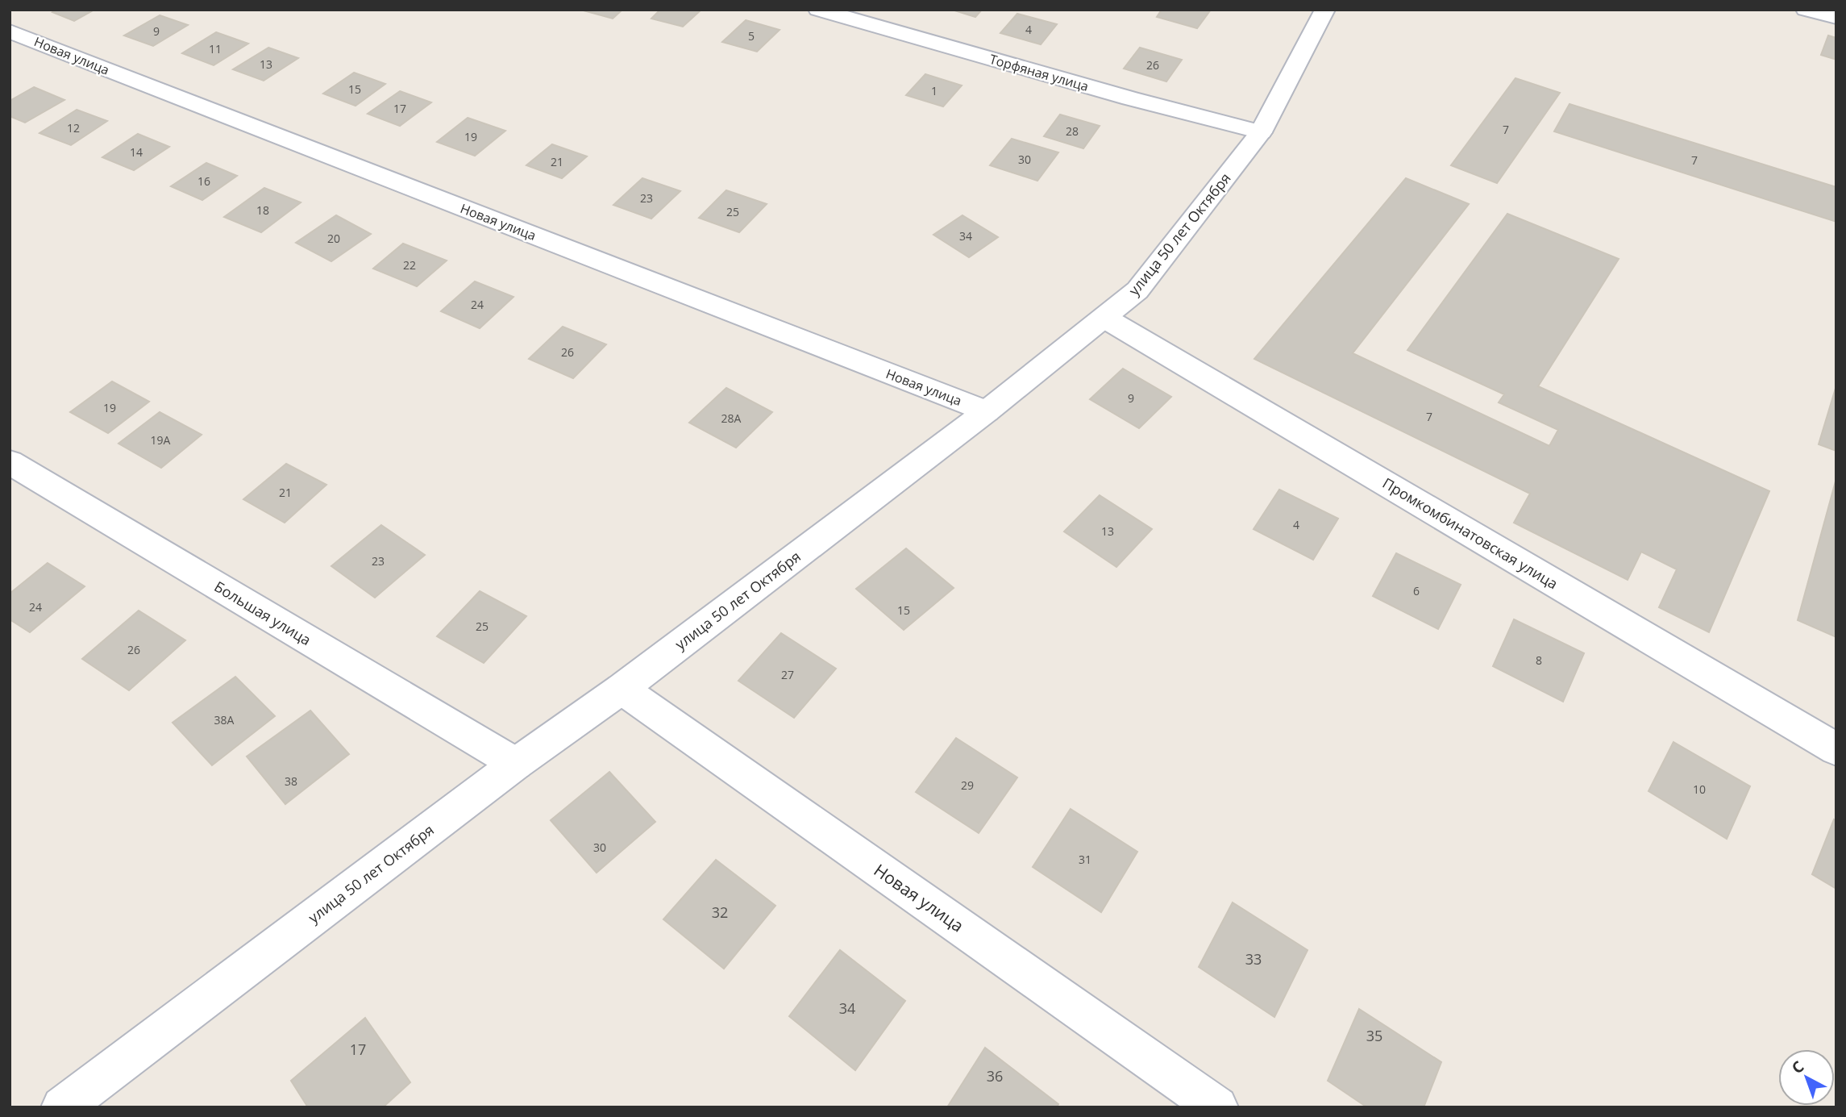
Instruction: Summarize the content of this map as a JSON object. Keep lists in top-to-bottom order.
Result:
{
  "streets": {
    "street": [
      "Новая улица",
      "Торфяная улица",
      "улица 50 лет Октября",
      "Промкомбинатовская улица",
      "Большая улица"
    ]
  },
  "crossings": [
    ["Новая улица", "улица 50 лет Октября"],
    ["Торфяная улица", "улица 50 лет Октября"],
    ["улица 50 лет Октября", "Промкомбинатовская улица"],
    ["улица 50 лет Октября", "Большая улица"]
  ],
  "house_numbers": [
    "4",
    "9",
    "5",
    "11",
    "13",
    "26",
    "15",
    "1",
    "17",
    "12",
    "7",
    "28",
    "19",
    "14",
    "30",
    "7",
    "21",
    "16",
    "23",
    "18",
    "25",
    "34",
    "20",
    "22",
    "24",
    "26",
    "9",
    "19",
    "7",
    "28А",
    "19А",
    "21",
    "4",
    "13",
    "23",
    "6",
    "24",
    "15",
    "25",
    "26",
    "8",
    "27",
    "38А",
    "38",
    "29",
    "10",
    "30",
    "31",
    "32",
    "33",
    "34",
    "35",
    "17",
    "36"
  ],
  "north": "top left"
}
